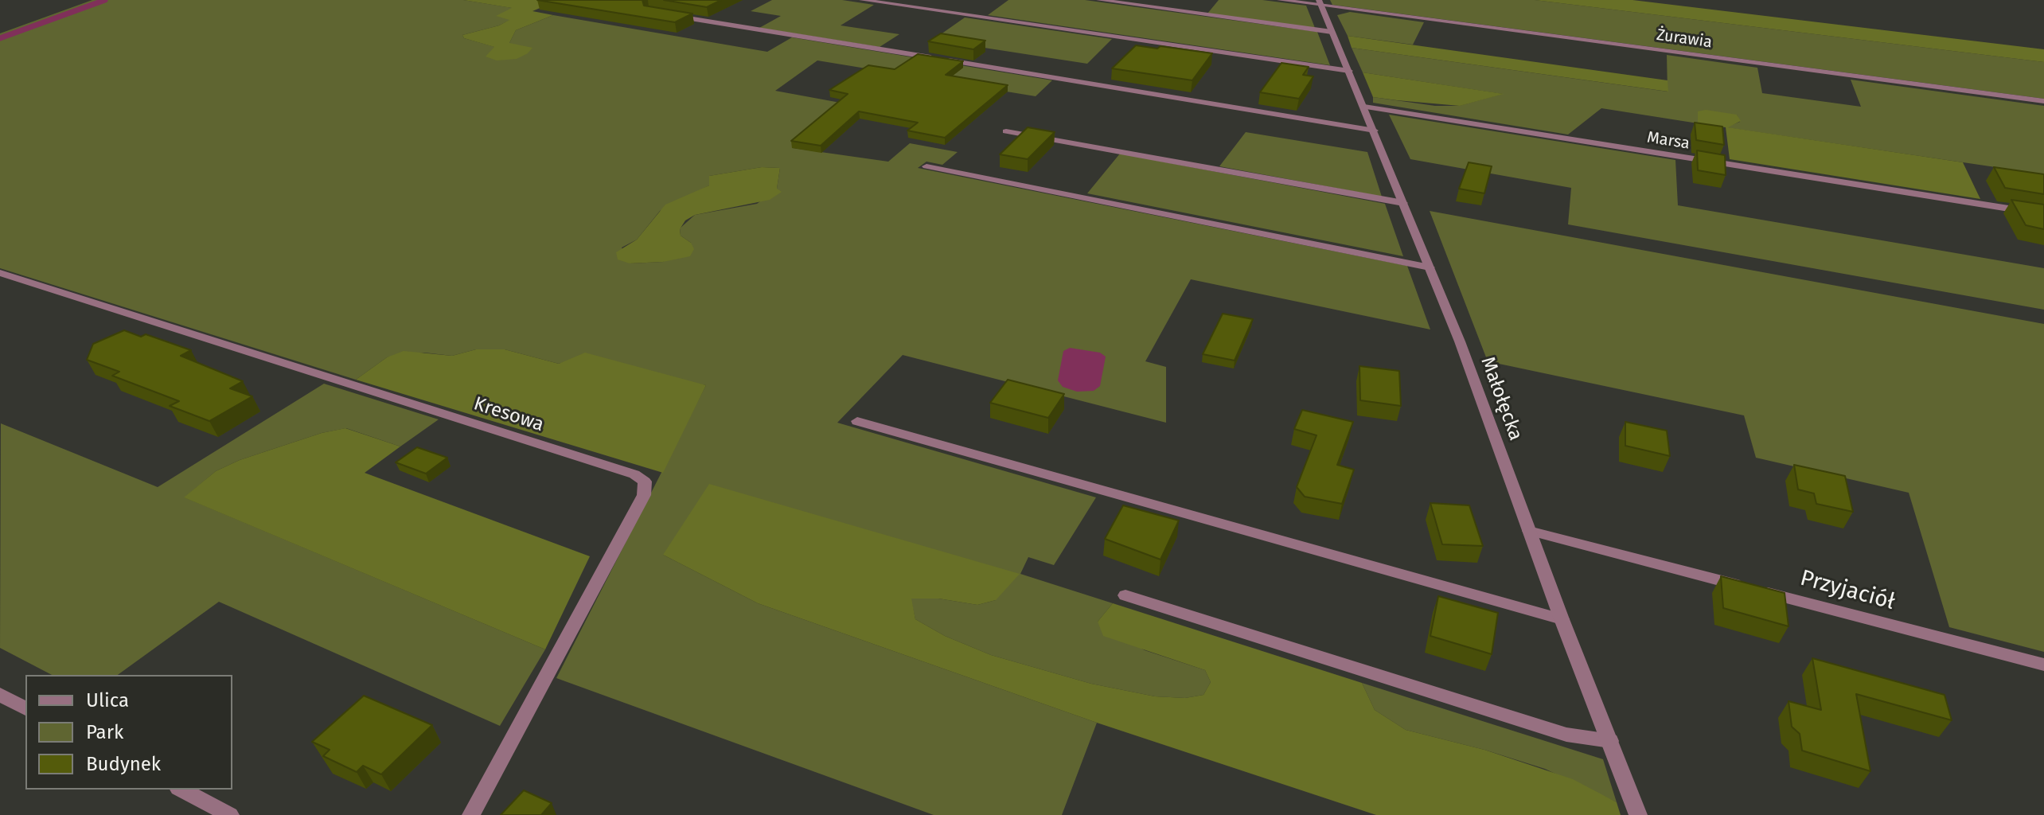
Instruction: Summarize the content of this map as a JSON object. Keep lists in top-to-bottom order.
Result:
{
  "streets": {
    "street": [
      "Żurawia",
      "Marsa",
      "Małołęcka",
      "Kresowa",
      "Przyjaciół"
    ]
  },
  "crossings": [
    ["Żurawia", "Małołęcka"],
    ["Marsa", "Małołęcka"],
    ["Małołęcka", "Przyjaciół"]
  ],
  "legend": ["Ulica", "Park", "Budynek"]
}
